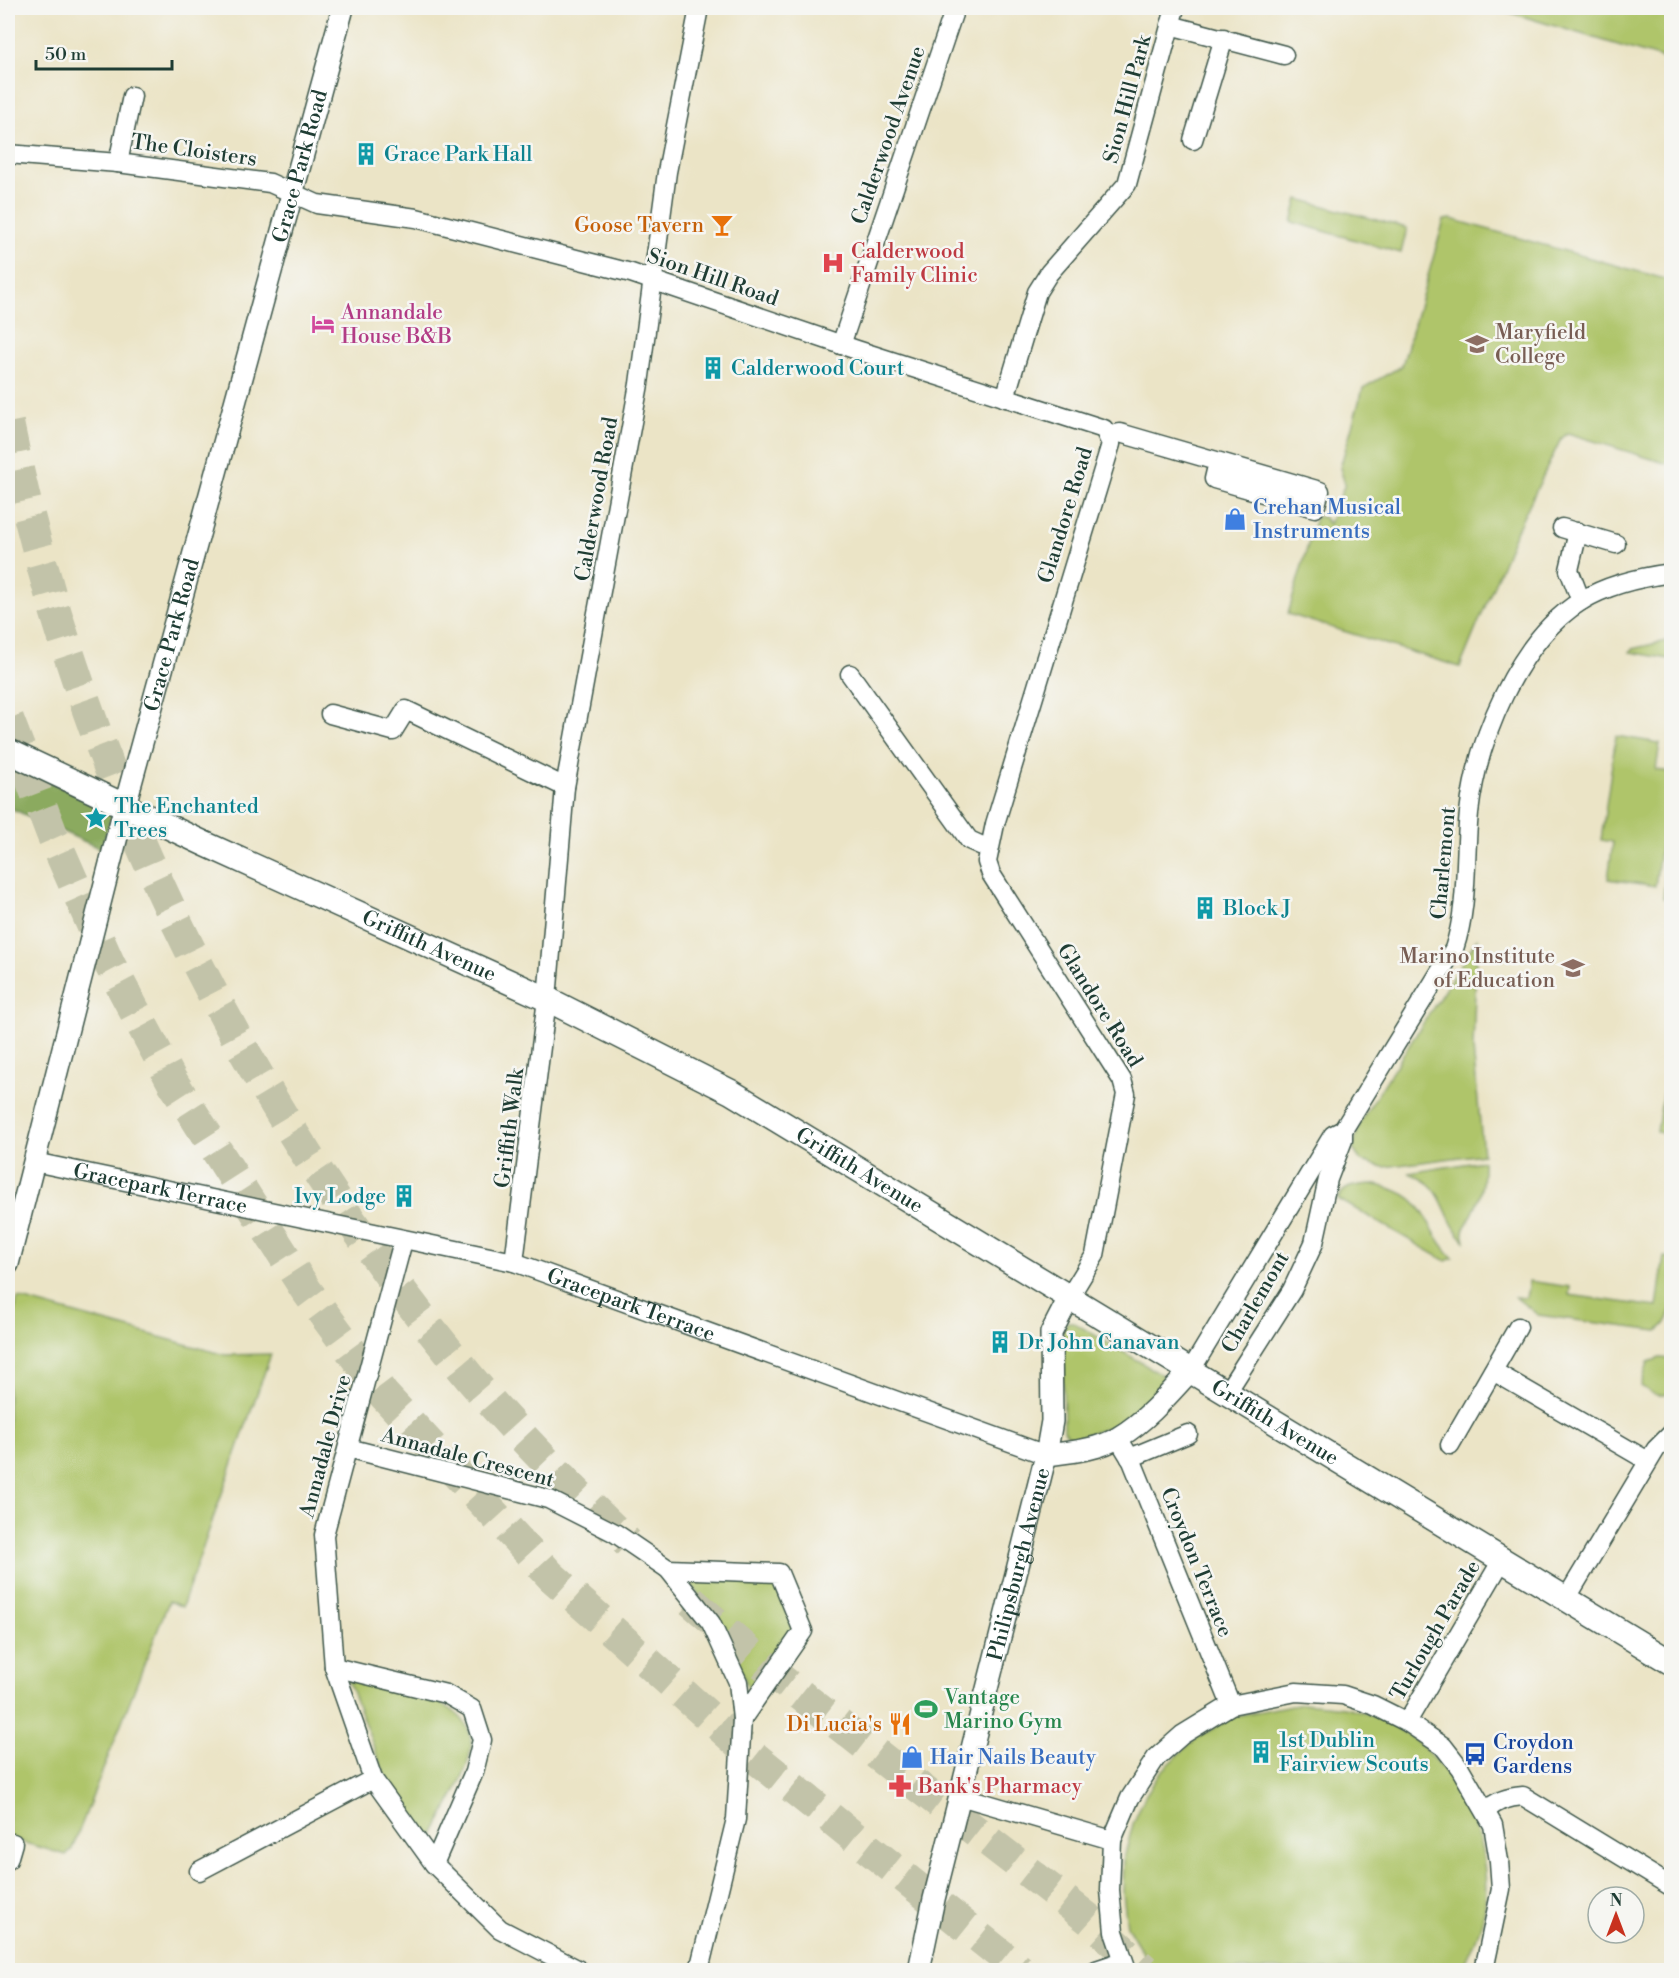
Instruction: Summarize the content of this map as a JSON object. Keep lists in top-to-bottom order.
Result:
{
  "streets": {
    "main road": ["Griffith Avenue"],
    "street": [
      "Sion Hill Park",
      "Calderwood Avenue",
      "The Cloisters",
      "Grace Park Road",
      "Sion Hill Road",
      "Calderwood Road",
      "Glandore Road",
      "Charlemont",
      "Griffith Walk",
      "Gracepark Terrace",
      "Annadale Drive",
      "Annadale Crescent",
      "Croydon Terrace",
      "Philipsburgh Avenue",
      "Turlough Parade"
    ]
  },
  "crossings": [
    ["Sion Hill Park", "Sion Hill Road"],
    ["Calderwood Avenue", "Sion Hill Road"],
    ["The Cloisters", "Grace Park Road"],
    ["The Cloisters", "Sion Hill Road"],
    ["Grace Park Road", "Sion Hill Road"],
    ["Grace Park Road", "Griffith Avenue"],
    ["Grace Park Road", "Gracepark Terrace"],
    ["Sion Hill Road", "Calderwood Road"],
    ["Sion Hill Road", "Glandore Road"],
    ["Calderwood Road", "Griffith Avenue"],
    ["Calderwood Road", "Griffith Walk"],
    ["Glandore Road", "Griffith Avenue"],
    ["Glandore Road", "Philipsburgh Avenue"],
    ["Charlemont", "Griffith Avenue"],
    ["Charlemont", "Gracepark Terrace"],
    ["Griffith Avenue", "Griffith Walk"],
    ["Griffith Avenue", "Gracepark Terrace"],
    ["Griffith Avenue", "Philipsburgh Avenue"],
    ["Griffith Avenue", "Turlough Parade"],
    ["Griffith Walk", "Gracepark Terrace"],
    ["Gracepark Terrace", "Annadale Drive"],
    ["Gracepark Terrace", "Croydon Terrace"],
    ["Gracepark Terrace", "Philipsburgh Avenue"],
    ["Annadale Drive", "Annadale Crescent"]
  ],
  "places": {
    "building": [
      "Grace Park Hall",
      "Calderwood Court",
      "Block J",
      "Ivy Lodge",
      "Dr John Canavan",
      "1st Dublin Fairview Scouts"
    ],
    "bar": ["Goose Tavern"],
    "hospital": ["Calderwood Family Clinic"],
    "hotel": ["Annandale House B&B"],
    "school or university": ["Maryfield College", "Marino Institute of Education"],
    "shop": ["Crehan Musical Instruments", "Hair Nails Beauty"],
    "place": ["The Enchanted Trees"],
    "sports": ["Vantage Marino Gym"],
    "restaurant": ["Di Lucia's"],
    "bus stop": ["Croydon Gardens"],
    "pharmacy": ["Bank's Pharmacy"]
  },
  "scale_bar": "50 m",
  "north": "top"
}
